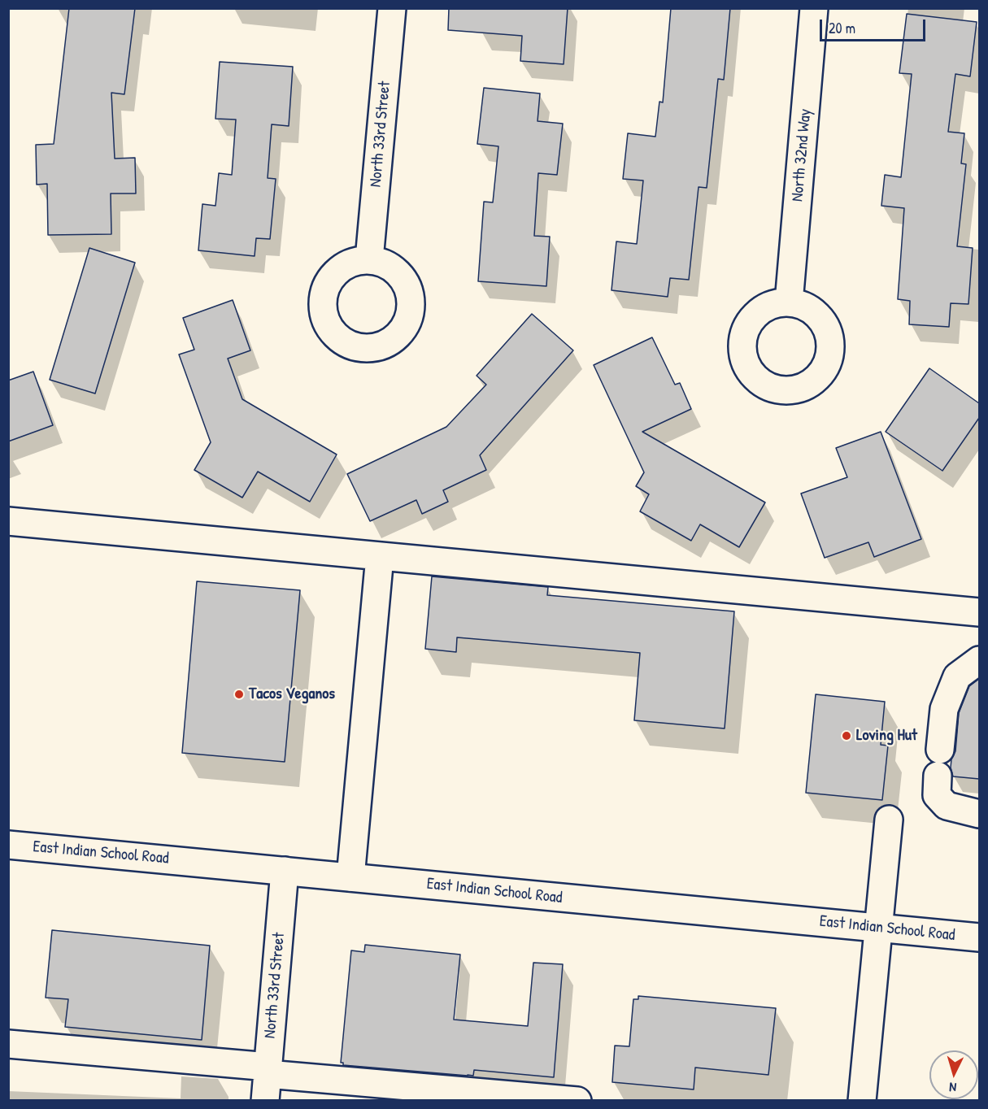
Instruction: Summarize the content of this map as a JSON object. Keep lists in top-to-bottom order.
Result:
{
  "streets": {
    "main road": ["North 33rd Street", "North 32nd Way", "East Indian School Road"]
  },
  "crossings": [
    ["North 33rd Street", "East Indian School Road"]
  ],
  "places": ["Tacos Veganos", "Loving Hut"],
  "scale_bar": "20 m",
  "north": "bottom"
}
